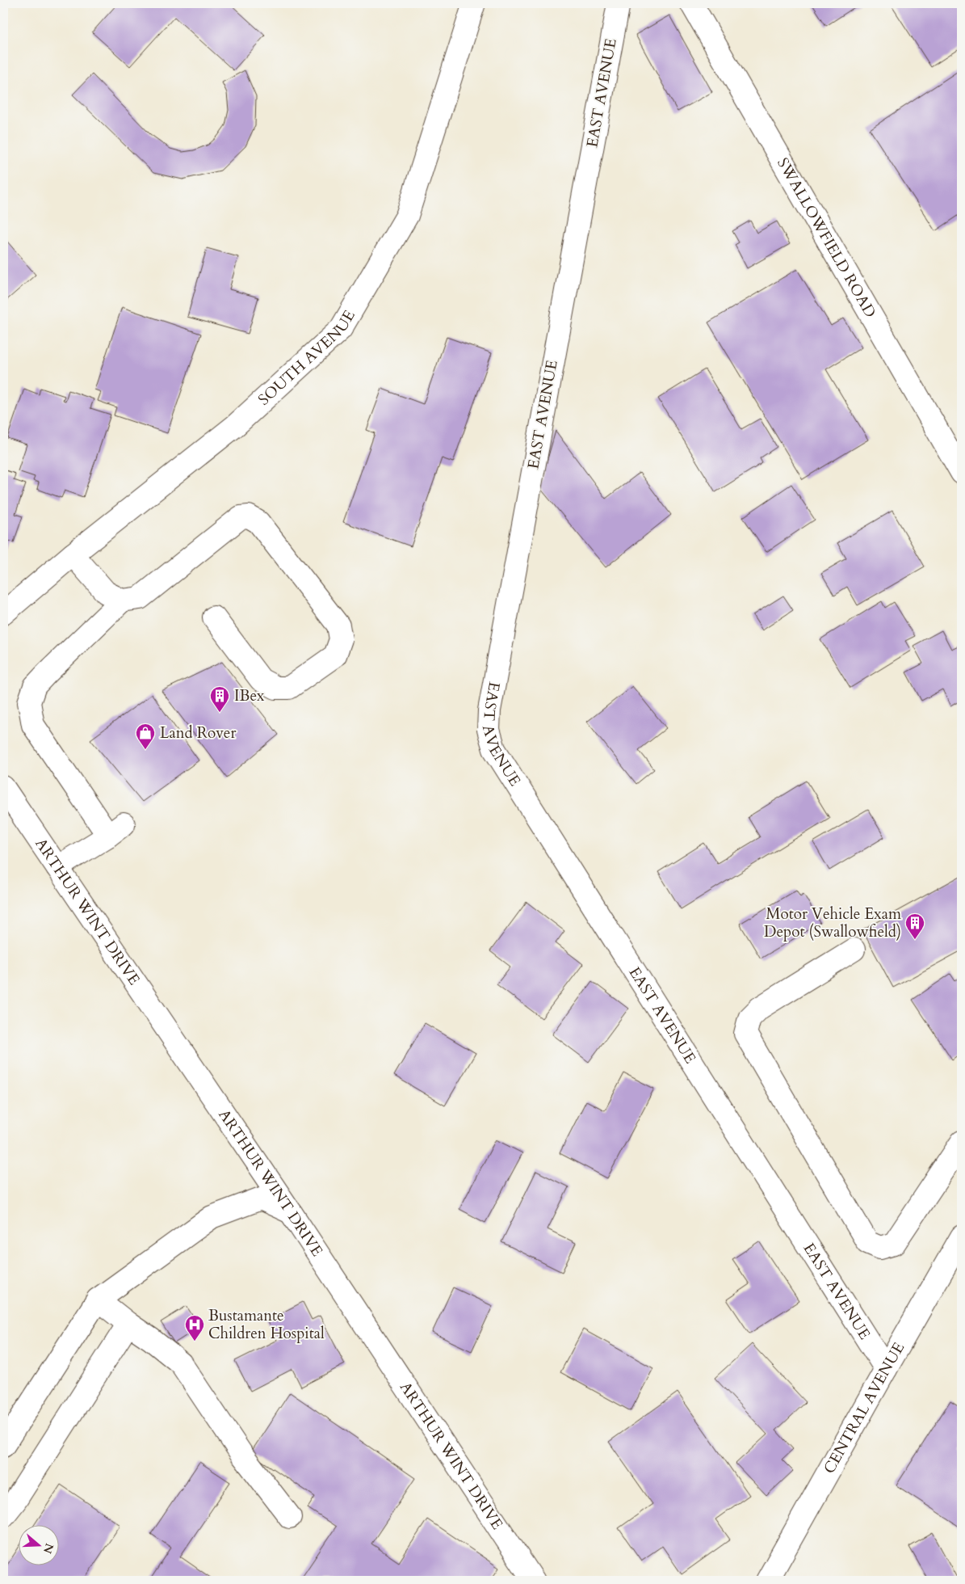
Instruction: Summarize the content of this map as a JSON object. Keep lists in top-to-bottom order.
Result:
{
  "streets": {
    "street": [
      "EAST AVENUE",
      "SWALLOWFIELD ROAD",
      "SOUTH AVENUE",
      "ARTHUR WINT DRIVE",
      "CENTRAL AVENUE"
    ]
  },
  "crossings": [
    ["EAST AVENUE", "CENTRAL AVENUE"]
  ],
  "places": {
    "building": ["IBex", "Motor Vehicle Exam Depot (Swallowfield)"],
    "shop": ["Land Rover"],
    "hospital": ["Bustamante Children Hospital"]
  },
  "north": "right"
}
